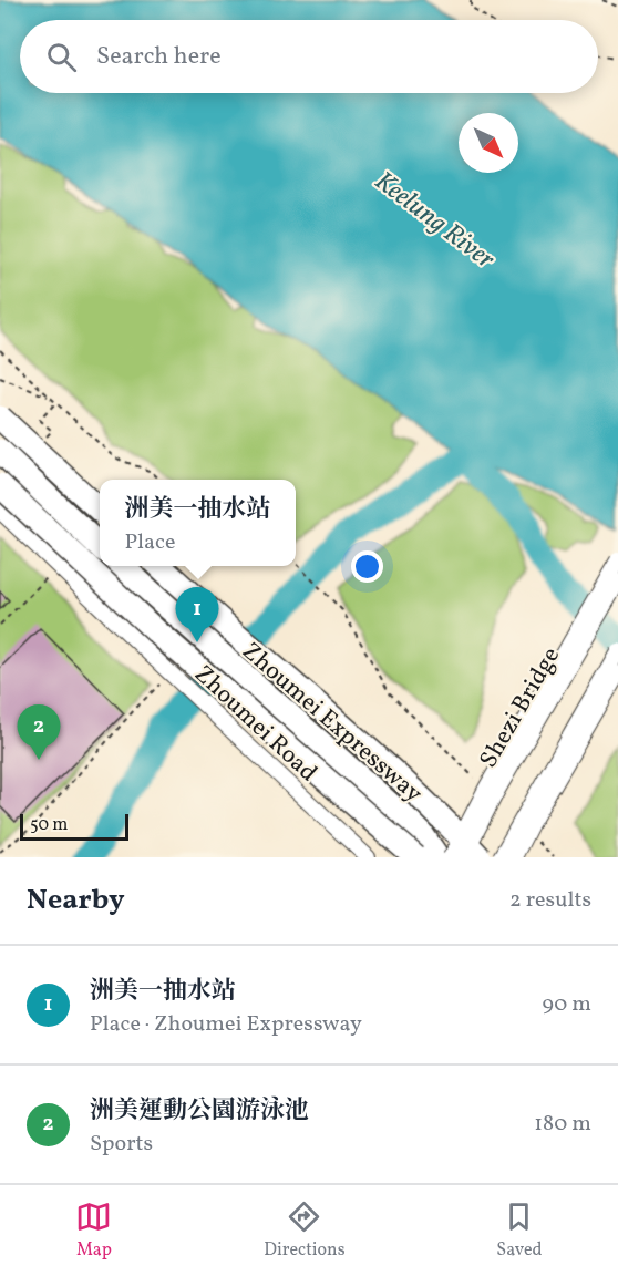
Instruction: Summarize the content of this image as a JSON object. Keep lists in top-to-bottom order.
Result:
{
  "streets": {
    "highway": ["Zhoumei Expressway"],
    "street": ["Shezi Bridge", "Zhoumei Road"]
  },
  "water": ["Keelung River"],
  "scale_bar": "50 m",
  "north": "bottom right",
  "page": {
    "search": "Search here",
    "popup": ["洲美一抽水站", "Place"],
    "pins": ["1", "2"],
    "scale": "50 m",
    "heading": ["Nearby", "2 results"],
    "list": [
      {
        "mark": "1",
        "name": "洲美一抽水站",
        "note": "Place · Zhoumei Expressway",
        "value": "90 m"
      },
      {
        "mark": "2",
        "name": "洲美運動公園游泳池",
        "note": "Sports",
        "value": "180 m"
      }
    ],
    "nav": ["Map", "Directions", "Saved"]
  }
}
